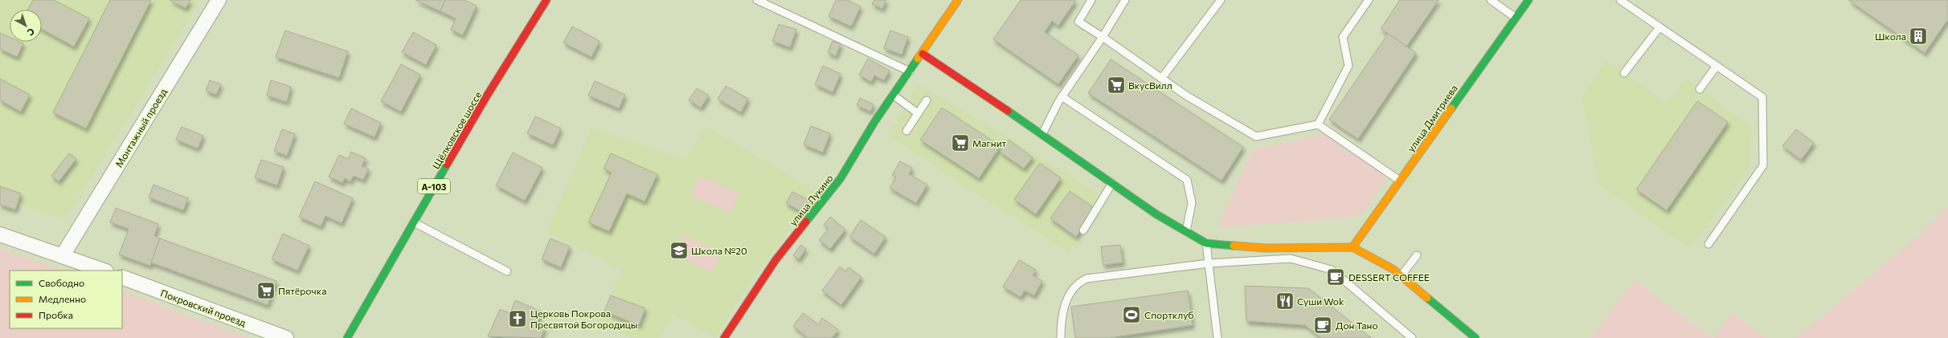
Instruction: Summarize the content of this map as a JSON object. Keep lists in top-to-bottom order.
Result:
{
  "streets": {
    "street": [
      "улица Дмитриева",
      "Монтажный проезд",
      "Щёлковское шоссе",
      "А-103",
      "улица Лукино",
      "Покровский проезд"
    ]
  },
  "places": {
    "building": ["Школа"],
    "supermarket": ["ВкусВилл", "Магнит", "Пятёрочка"],
    "school or university": ["Школа №20"],
    "cafe": ["DESSERT COFFEE", "Дон Тано"],
    "restaurant": ["Суши Wok"],
    "sports": ["Спортклуб"],
    "church": ["Церковь Покрова Пресвятой Богородицы"]
  },
  "legend": ["Свободно", "Медленно", "Пробка"],
  "north": "bottom right"
}
